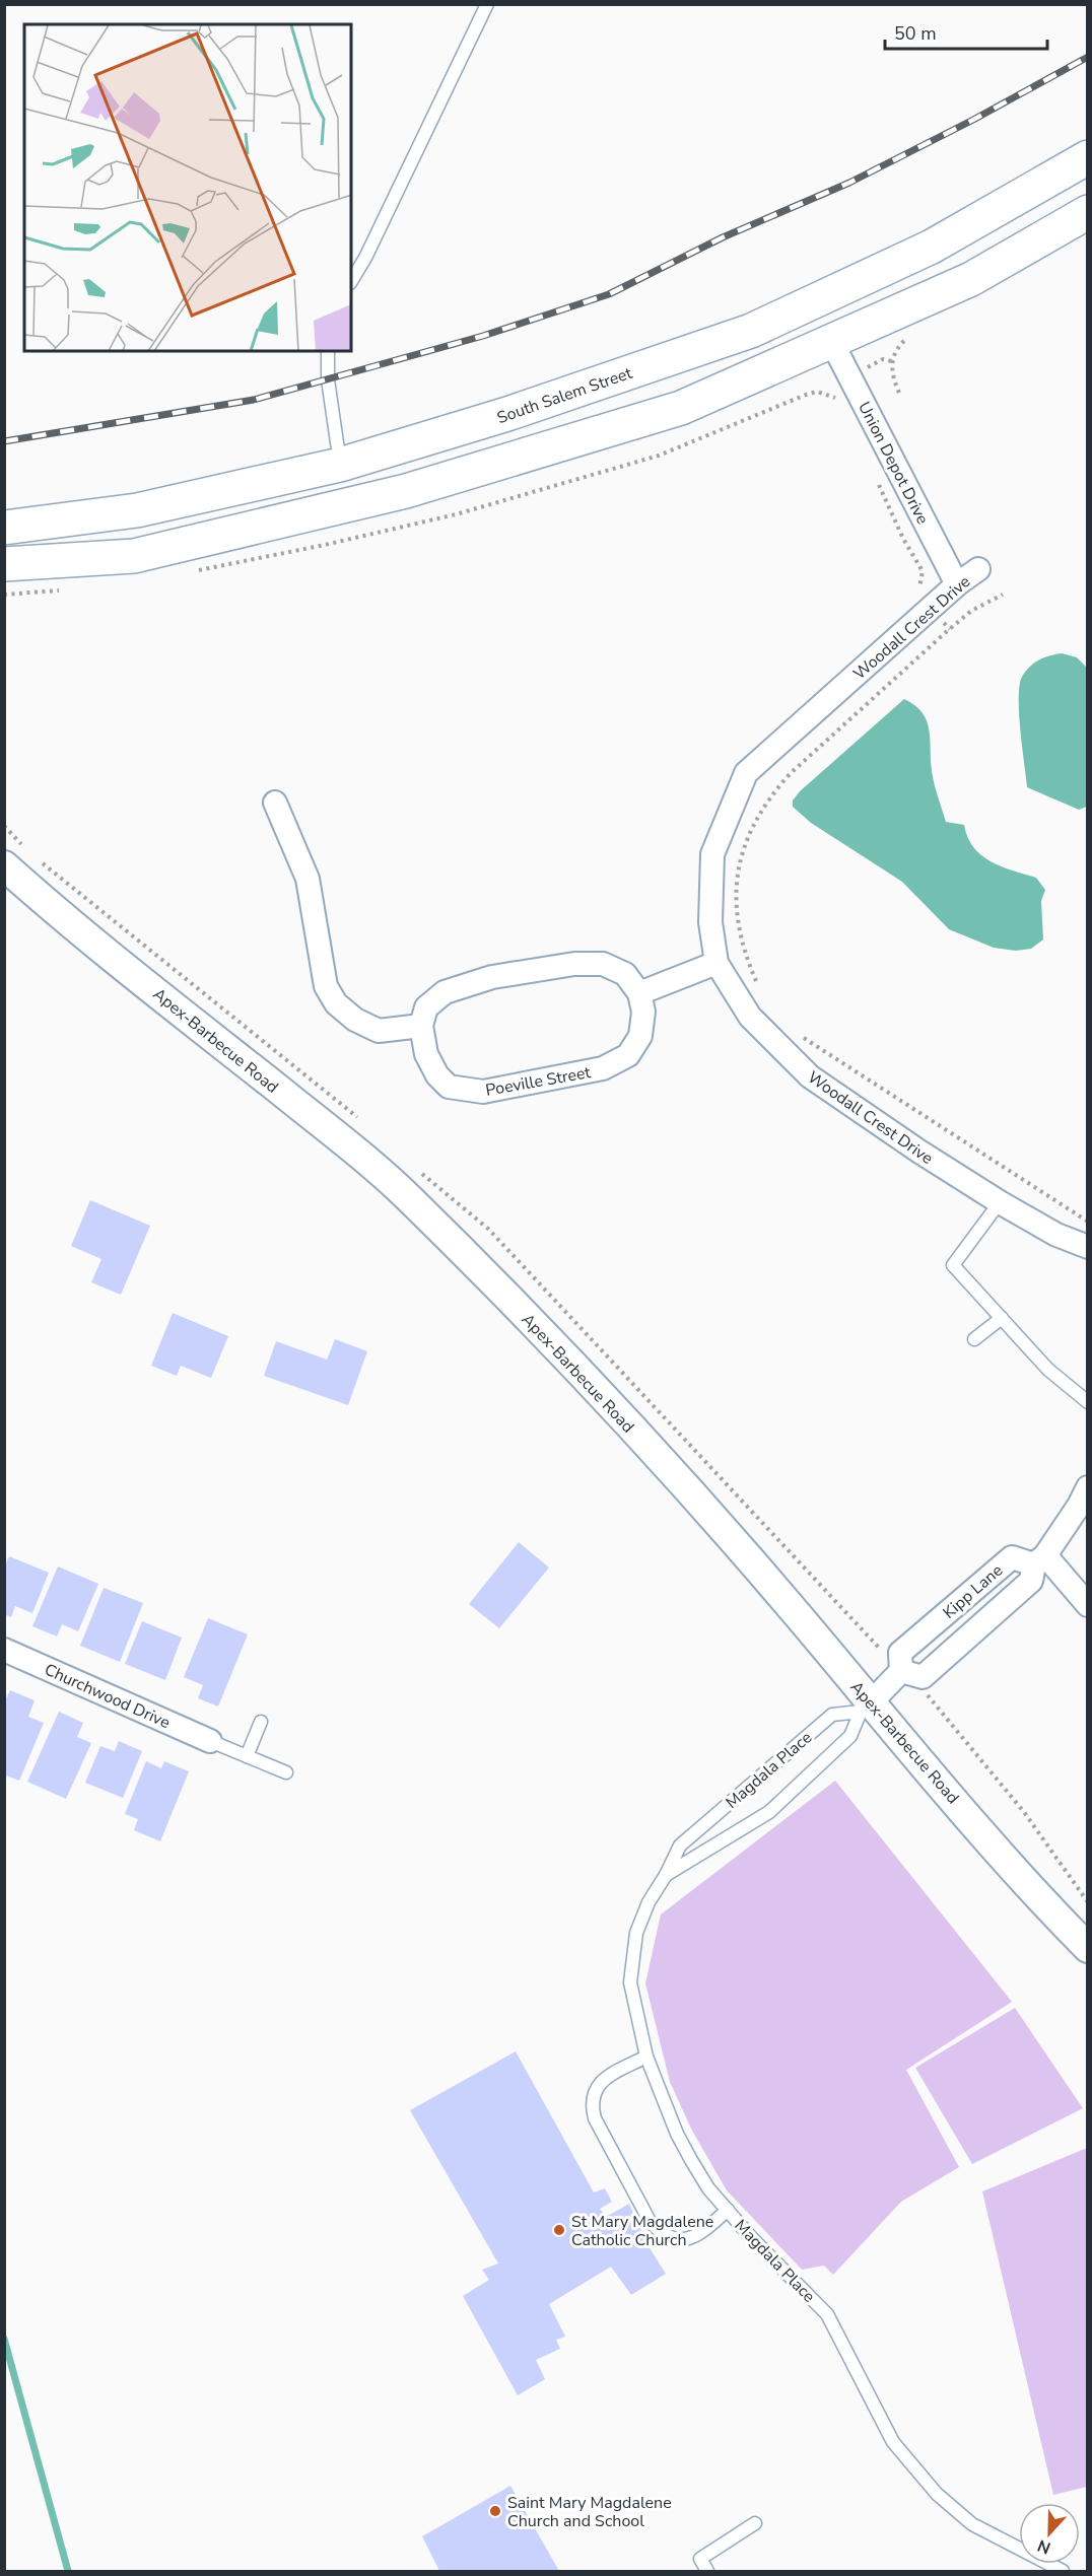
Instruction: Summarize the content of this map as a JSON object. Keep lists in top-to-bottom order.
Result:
{
  "streets": {
    "main road": ["South Salem Street"],
    "street": [
      "Union Depot Drive",
      "Woodall Crest Drive",
      "Apex-Barbecue Road",
      "Poeville Street",
      "Kipp Lane",
      "Churchwood Drive"
    ],
    "lane": ["Magdala Place"]
  },
  "crossings": [
    ["Union Depot Drive", "Woodall Crest Drive"],
    ["Apex-Barbecue Road", "Magdala Place"]
  ],
  "places": ["St Mary Magdalene Catholic Church", "Saint Mary Magdalene Church and School"],
  "scale_bar": "50 m",
  "north": "bottom"
}
